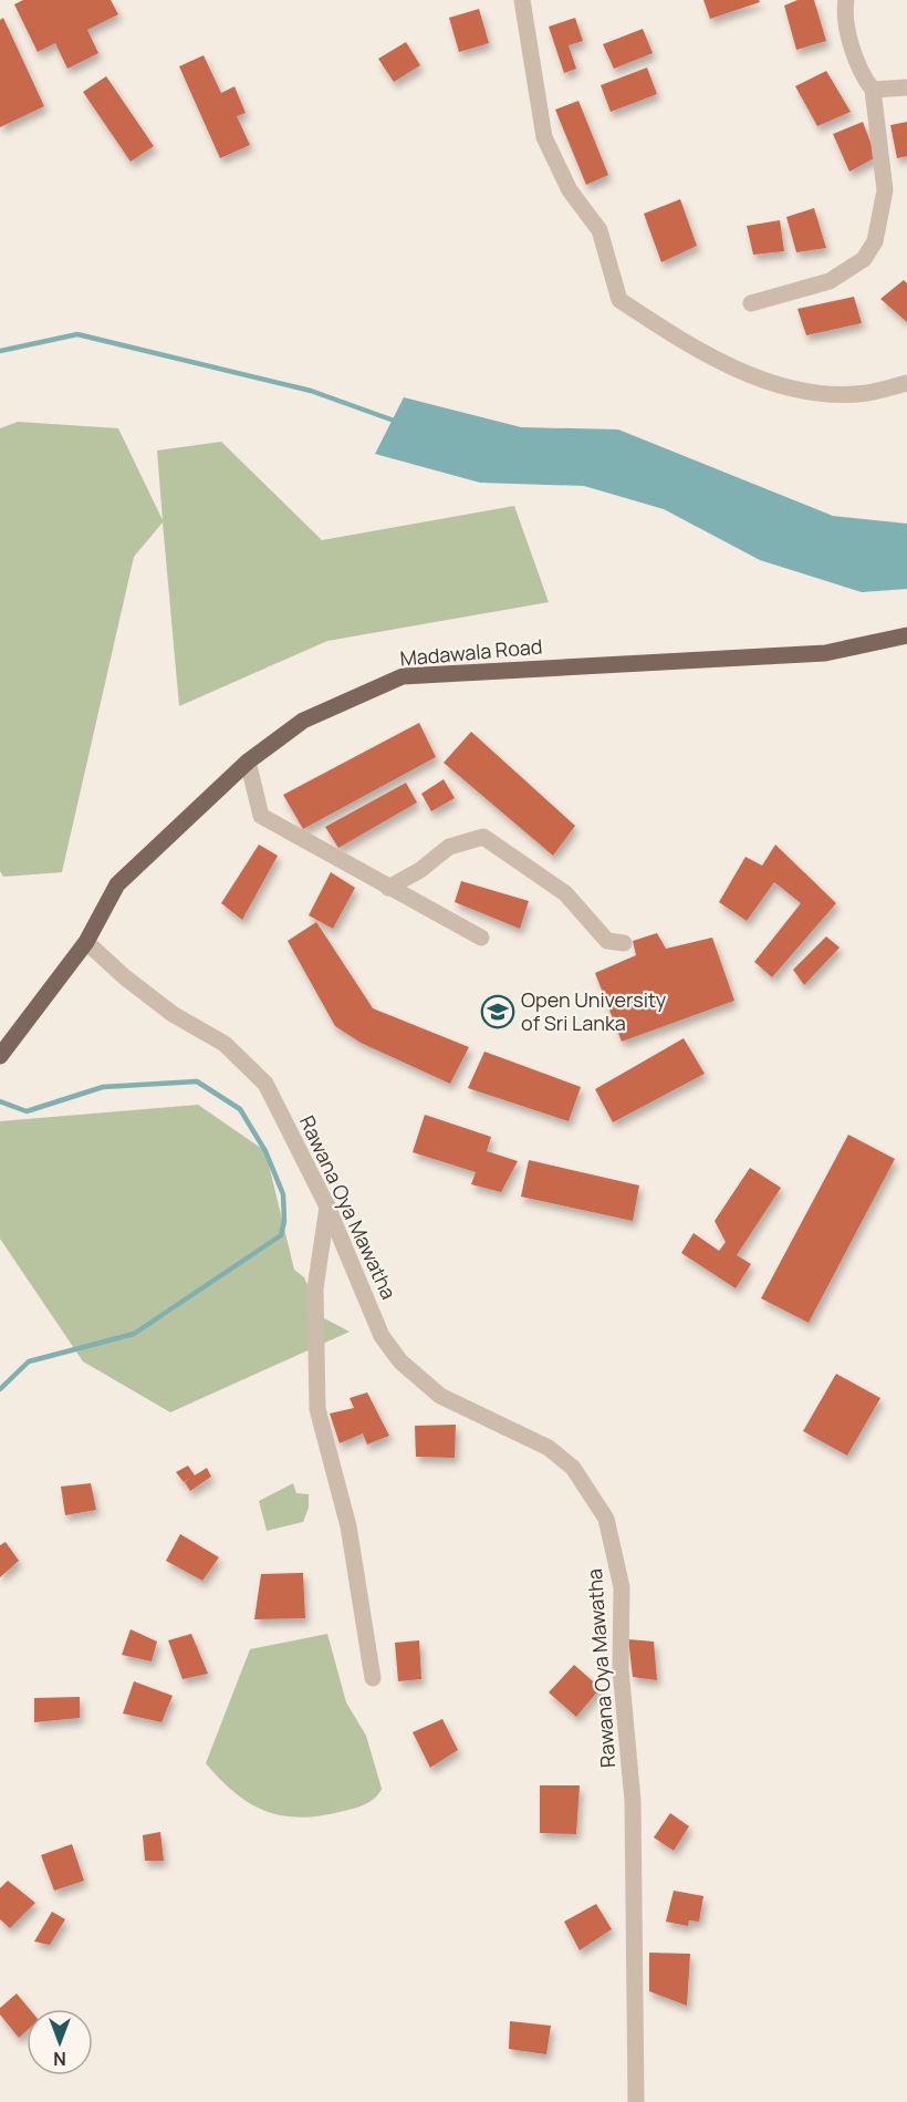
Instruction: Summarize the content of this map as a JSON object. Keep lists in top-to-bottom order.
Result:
{
  "streets": {
    "main road": ["Madawala Road"],
    "street": ["Rawana Oya Mawatha"]
  },
  "crossings": [
    ["Madawala Road", "Rawana Oya Mawatha"]
  ],
  "places": {
    "school or university": ["Open University of Sri Lanka"]
  },
  "north": "bottom"
}
